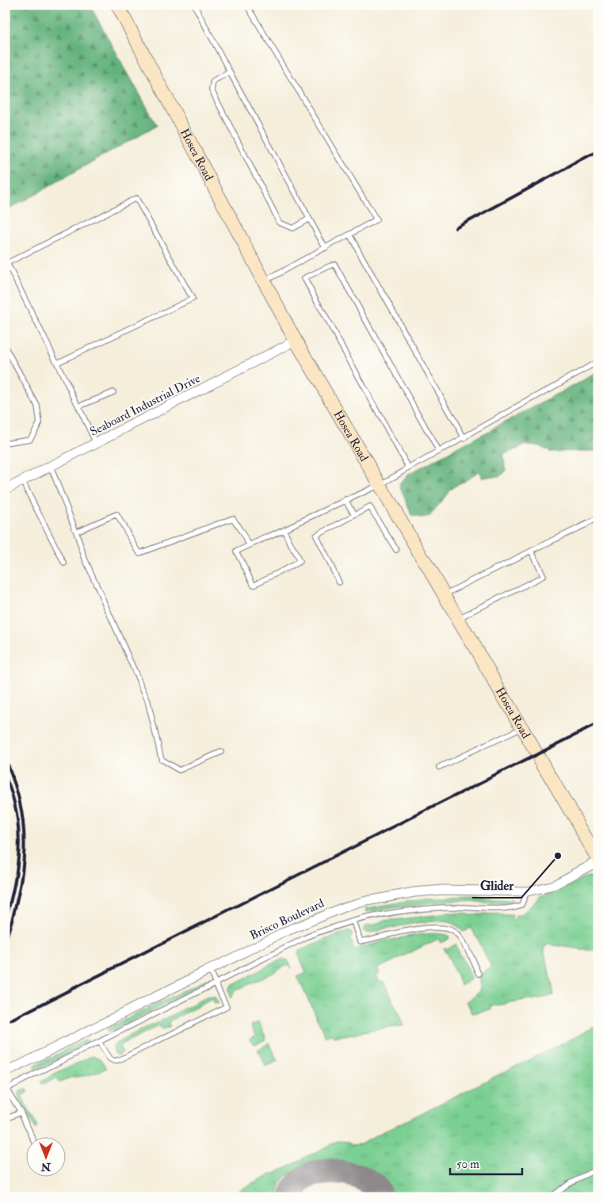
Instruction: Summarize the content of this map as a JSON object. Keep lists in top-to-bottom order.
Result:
{
  "streets": {
    "street": ["Hosea Road", "Seaboard Industrial Drive", "Brisco Boulevard"]
  },
  "crossings": [
    ["Hosea Road", "Seaboard Industrial Drive"],
    ["Hosea Road", "Brisco Boulevard"]
  ],
  "places": ["Glider"],
  "scale_bar": "50 m",
  "north": "bottom"
}
